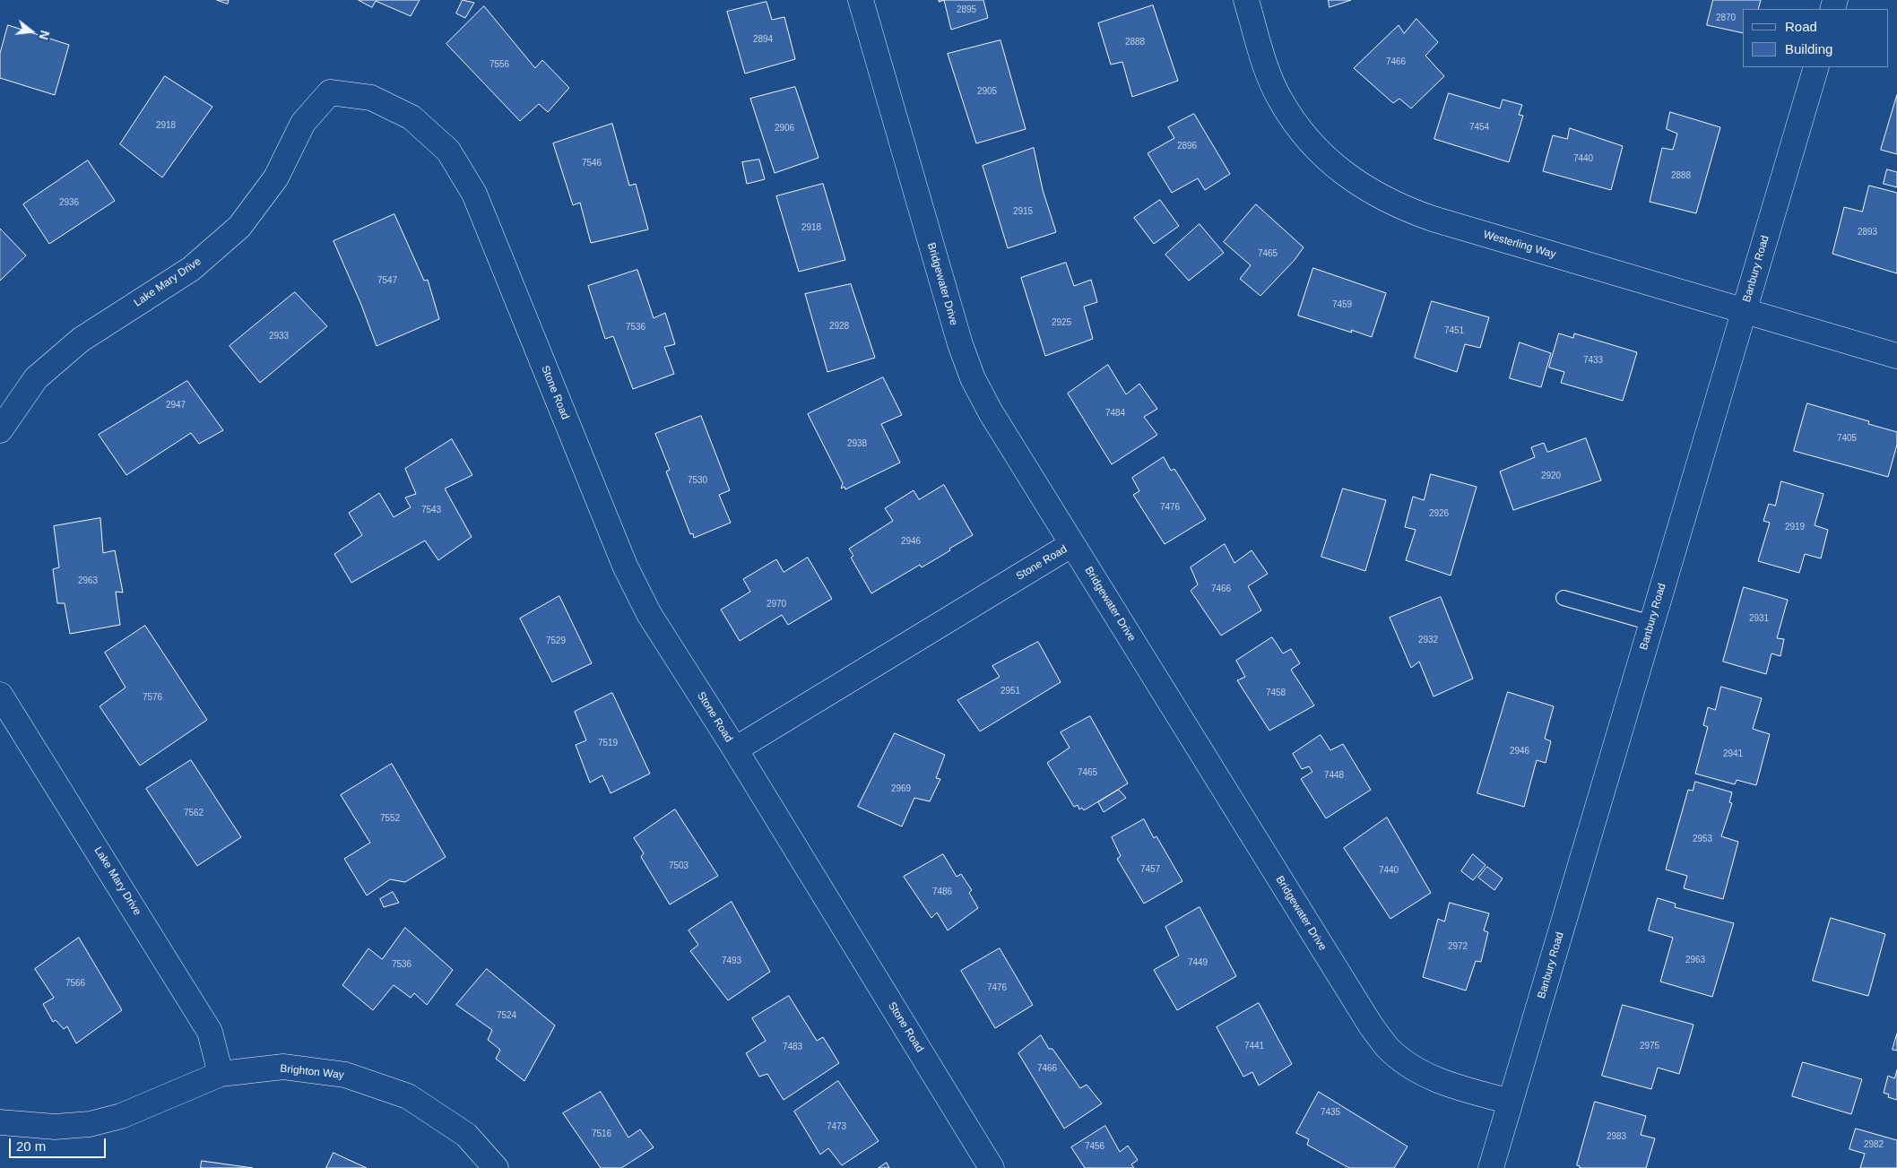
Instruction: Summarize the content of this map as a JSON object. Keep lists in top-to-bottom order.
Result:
{
  "streets": {
    "street": [
      "Westerling Way",
      "Banbury Road",
      "Lake Mary Drive",
      "Bridgewater Drive",
      "Stone Road",
      "Brighton Way"
    ]
  },
  "crossings": [
    ["Westerling Way", "Banbury Road"],
    ["Banbury Road", "Bridgewater Drive"],
    ["Lake Mary Drive", "Stone Road"],
    ["Lake Mary Drive", "Brighton Way"],
    ["Bridgewater Drive", "Stone Road"]
  ],
  "house_numbers": [
    "2895",
    "2870",
    "2894",
    "2888",
    "7466",
    "7556",
    "2905",
    "2918",
    "7454",
    "2906",
    "2896",
    "7440",
    "7546",
    "2888",
    "2936",
    "2915",
    "2918",
    "2893",
    "7465",
    "7547",
    "7459",
    "2925",
    "2928",
    "7536",
    "7451",
    "2933",
    "7433",
    "2947",
    "7484",
    "7405",
    "2938",
    "2920",
    "7530",
    "7476",
    "7543",
    "2926",
    "2919",
    "2946",
    "2963",
    "7466",
    "2970",
    "2931",
    "2932",
    "7529",
    "2951",
    "7458",
    "7576",
    "7519",
    "2946",
    "2941",
    "7465",
    "7448",
    "2969",
    "7562",
    "7552",
    "2953",
    "7503",
    "7457",
    "7440",
    "7486",
    "2972",
    "2963",
    "7493",
    "7449",
    "7536",
    "7566",
    "7476",
    "7524",
    "7441",
    "2975",
    "7483",
    "7466",
    "7435",
    "7473",
    "7516",
    "2983",
    "2982",
    "7456"
  ],
  "legend": ["Road", "Building"],
  "scale_bar": "20 m",
  "north": "right"
}
